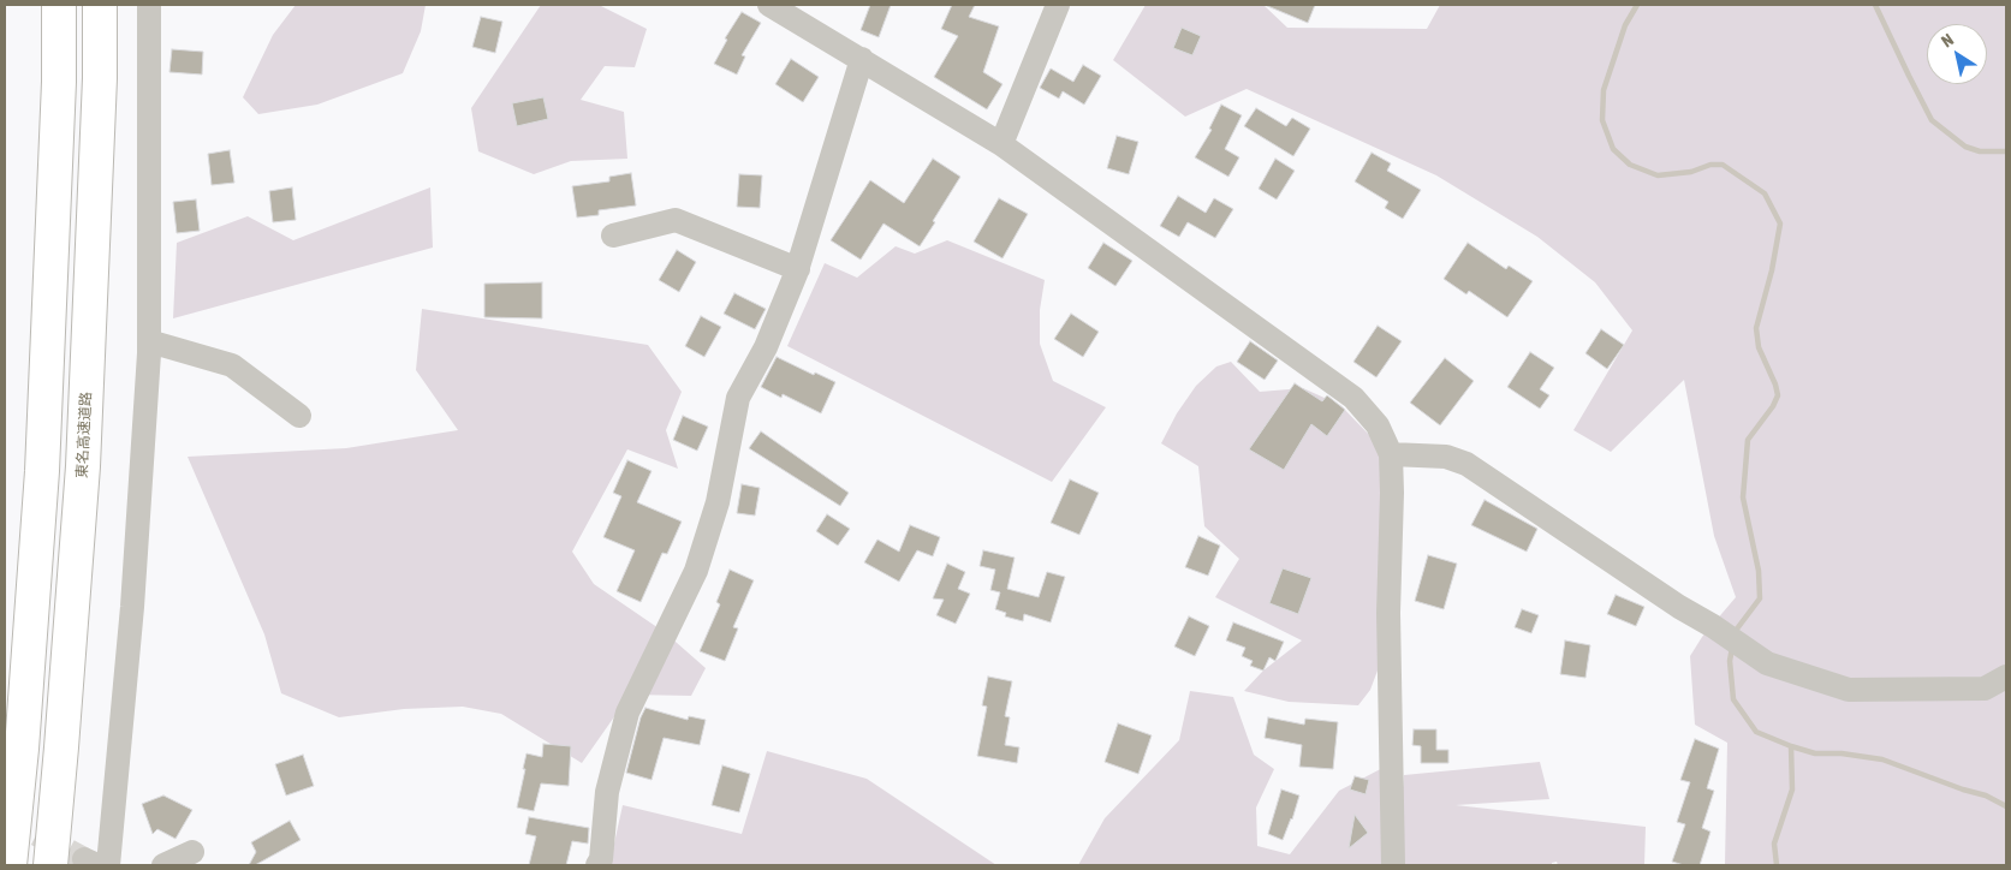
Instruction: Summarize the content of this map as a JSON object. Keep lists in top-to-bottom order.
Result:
{
  "streets": {
    "highway": ["東名高速道路"]
  },
  "north": "top left"
}
